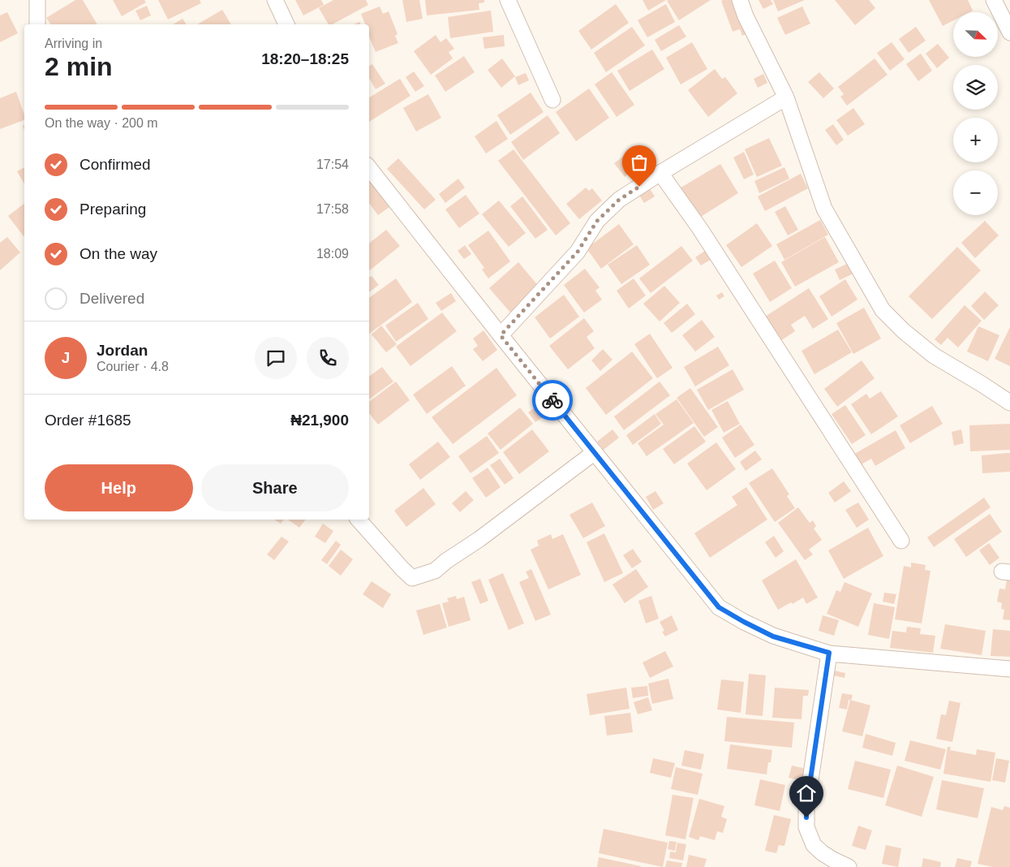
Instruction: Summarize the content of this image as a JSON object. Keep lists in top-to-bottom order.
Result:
{
  "north": "bottom right",
  "page": {
    "map_buttons": ["+", "−"],
    "heading": ["2 min", "Arriving in", "18:20–18:25"],
    "panel": [
      "Jordan",
      "Courier · 4.8",
      "Order #1685",
      "₦21,900"
    ],
    "bar": "On the way · 200 m",
    "list": [
      ["Confirmed", "17:54"],
      ["Preparing", "17:58"],
      ["On the way", "18:09"],
      "Delivered"
    ],
    "round": "J",
    "buttons": ["Help", "Share"]
  }
}
